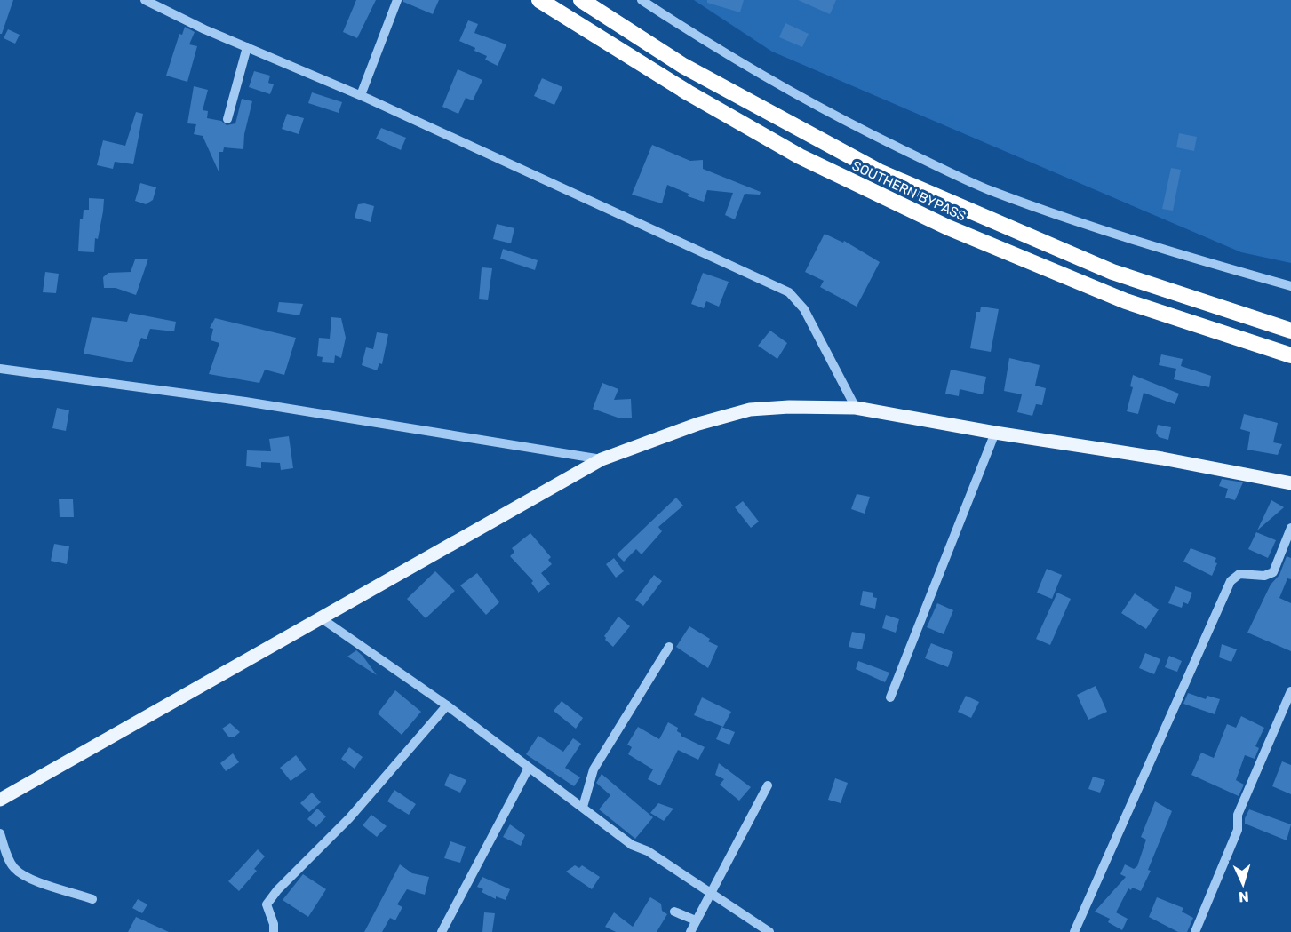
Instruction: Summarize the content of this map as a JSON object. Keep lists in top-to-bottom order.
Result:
{
  "streets": {
    "highway": ["SOUTHERN BYPASS"]
  },
  "north": "bottom"
}
